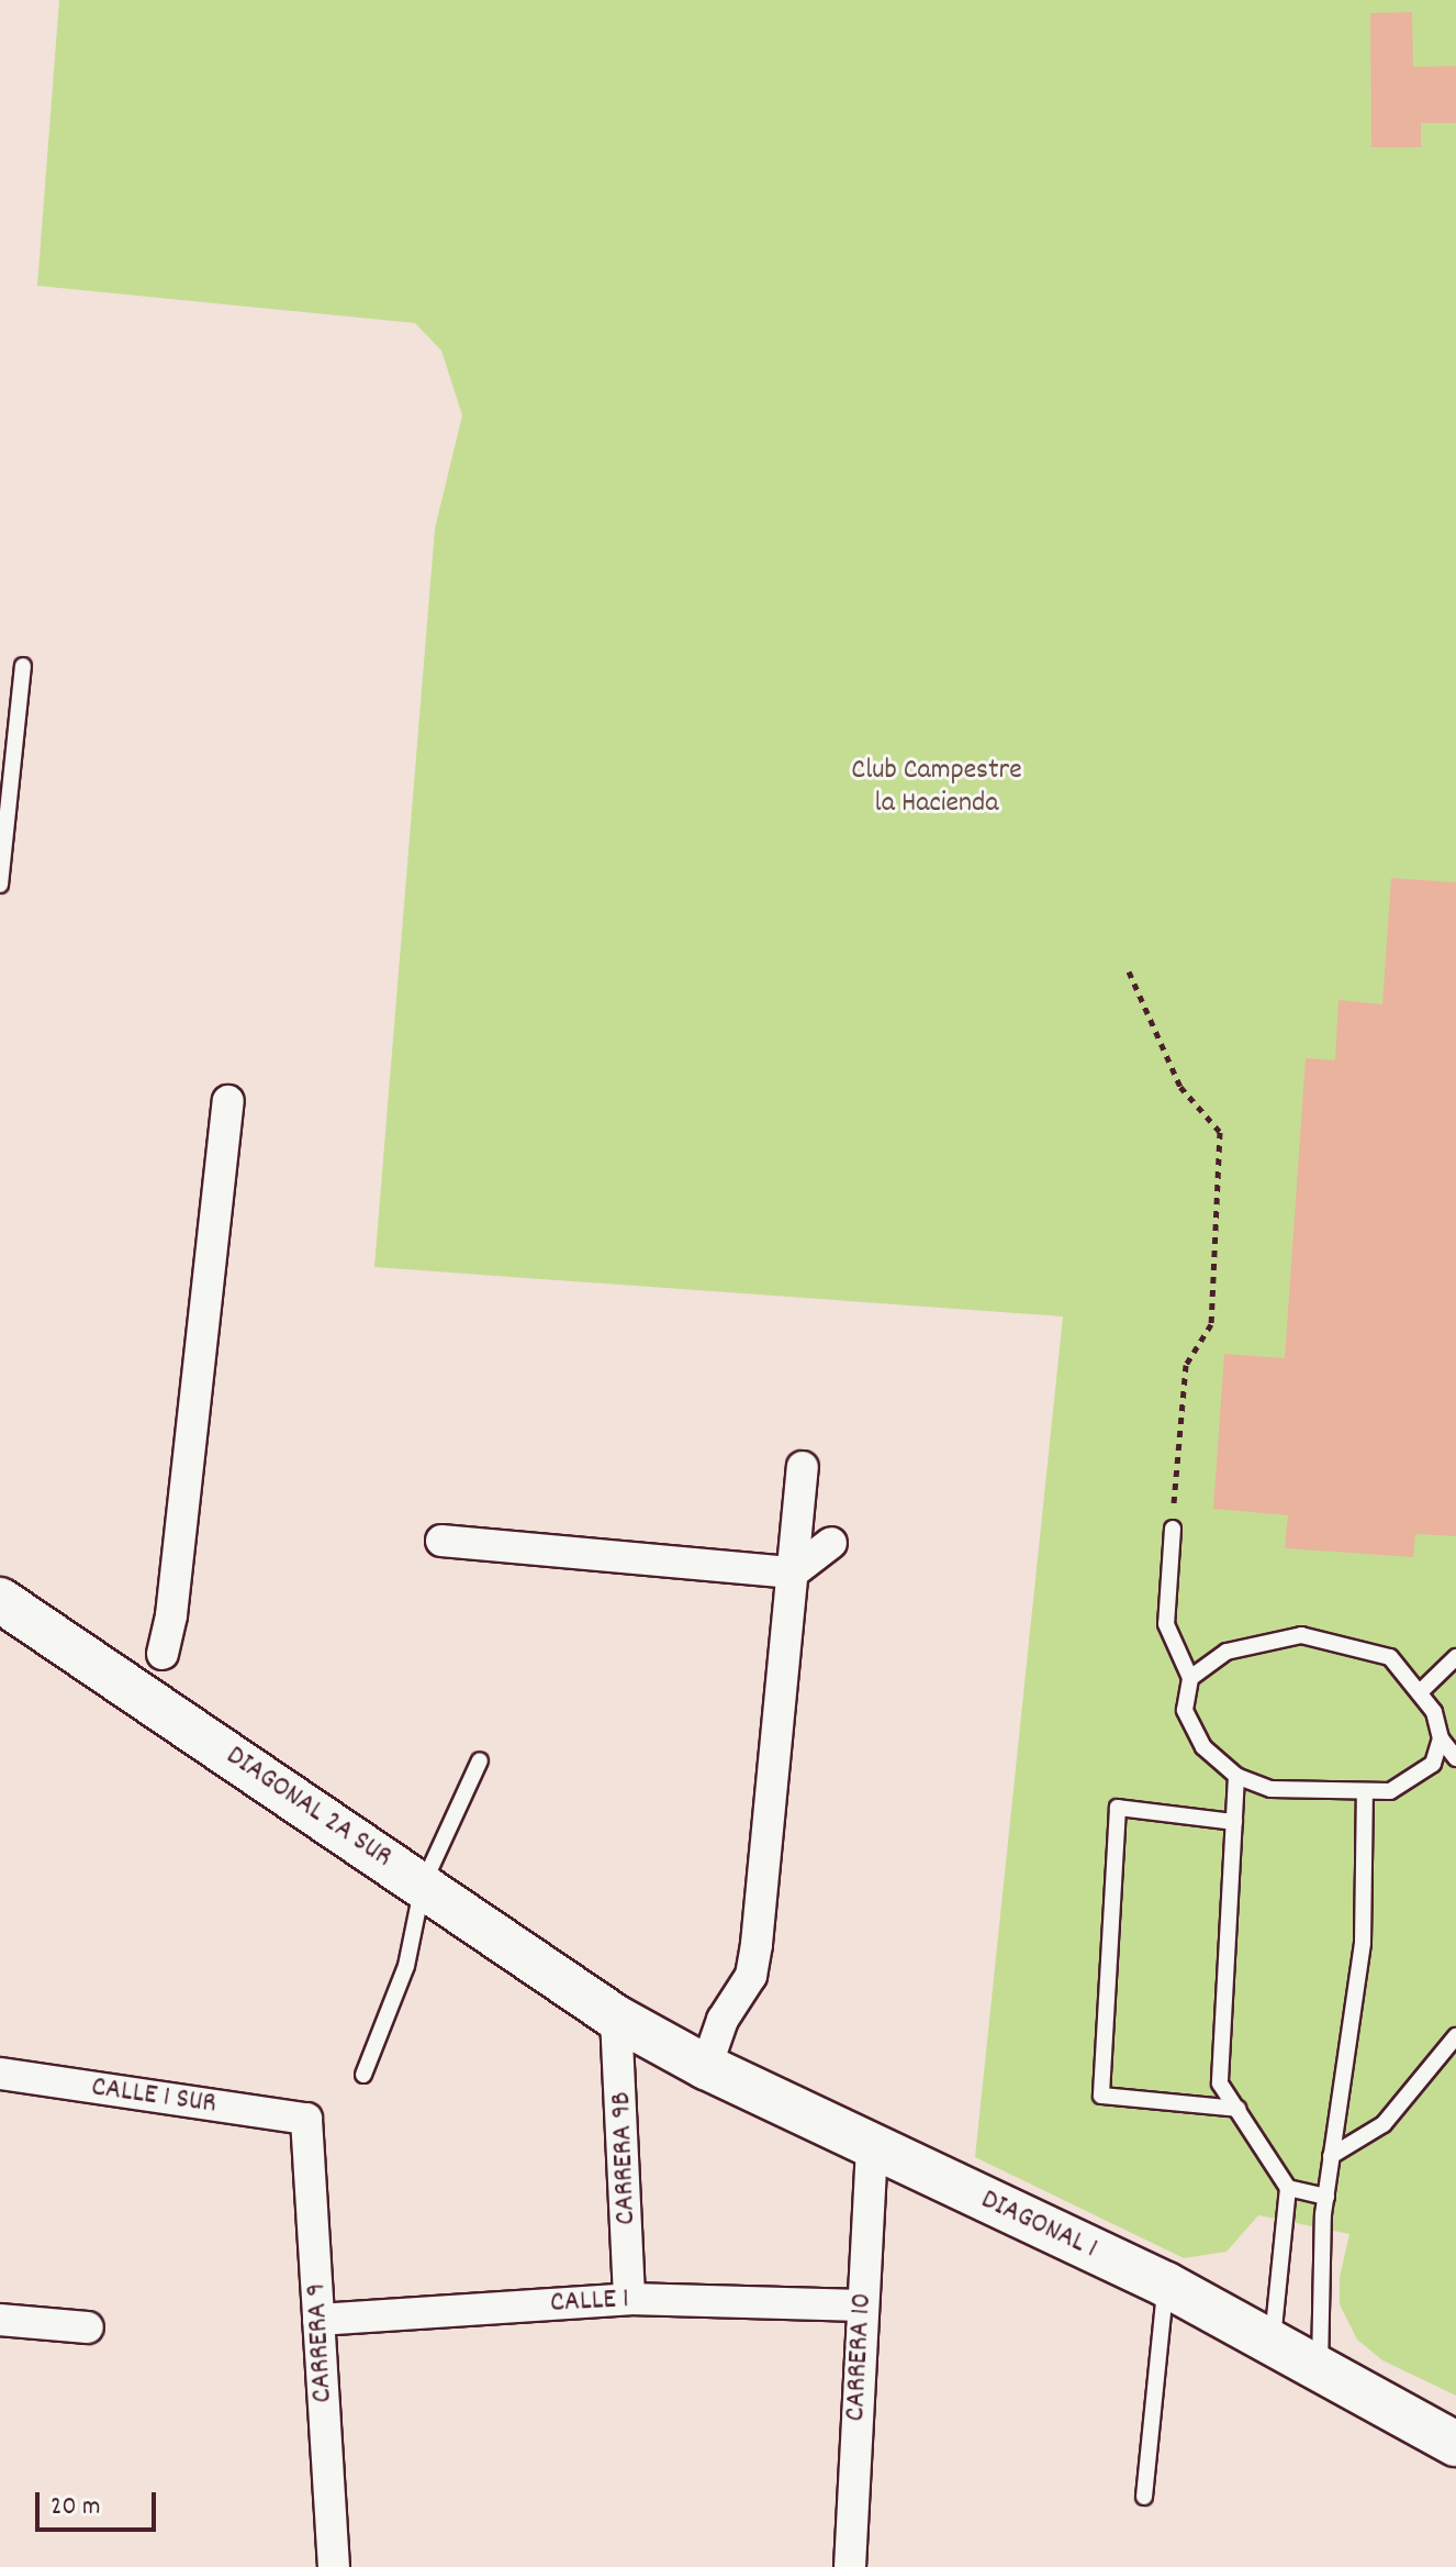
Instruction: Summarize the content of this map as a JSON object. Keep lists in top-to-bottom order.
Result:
{
  "streets": {
    "main road": ["DIAGONAL 2A SUR", "DIAGONAL 1"],
    "street": [
      "CALLE 1 SUR",
      "CARRERA 9B",
      "CALLE 1",
      "CARRERA 9",
      "CARRERA 10"
    ]
  },
  "crossings": [
    ["DIAGONAL 2A SUR", "CARRERA 9B"],
    ["DIAGONAL 2A SUR", "DIAGONAL 1"],
    ["CALLE 1 SUR", "CARRERA 9"],
    ["CARRERA 9B", "DIAGONAL 1"],
    ["CARRERA 9B", "CALLE 1"],
    ["DIAGONAL 1", "CARRERA 10"],
    ["CALLE 1", "CARRERA 9"],
    ["CALLE 1", "CARRERA 10"]
  ],
  "parks": ["Club Campestre la Hacienda"],
  "scale_bar": "20 m"
}
